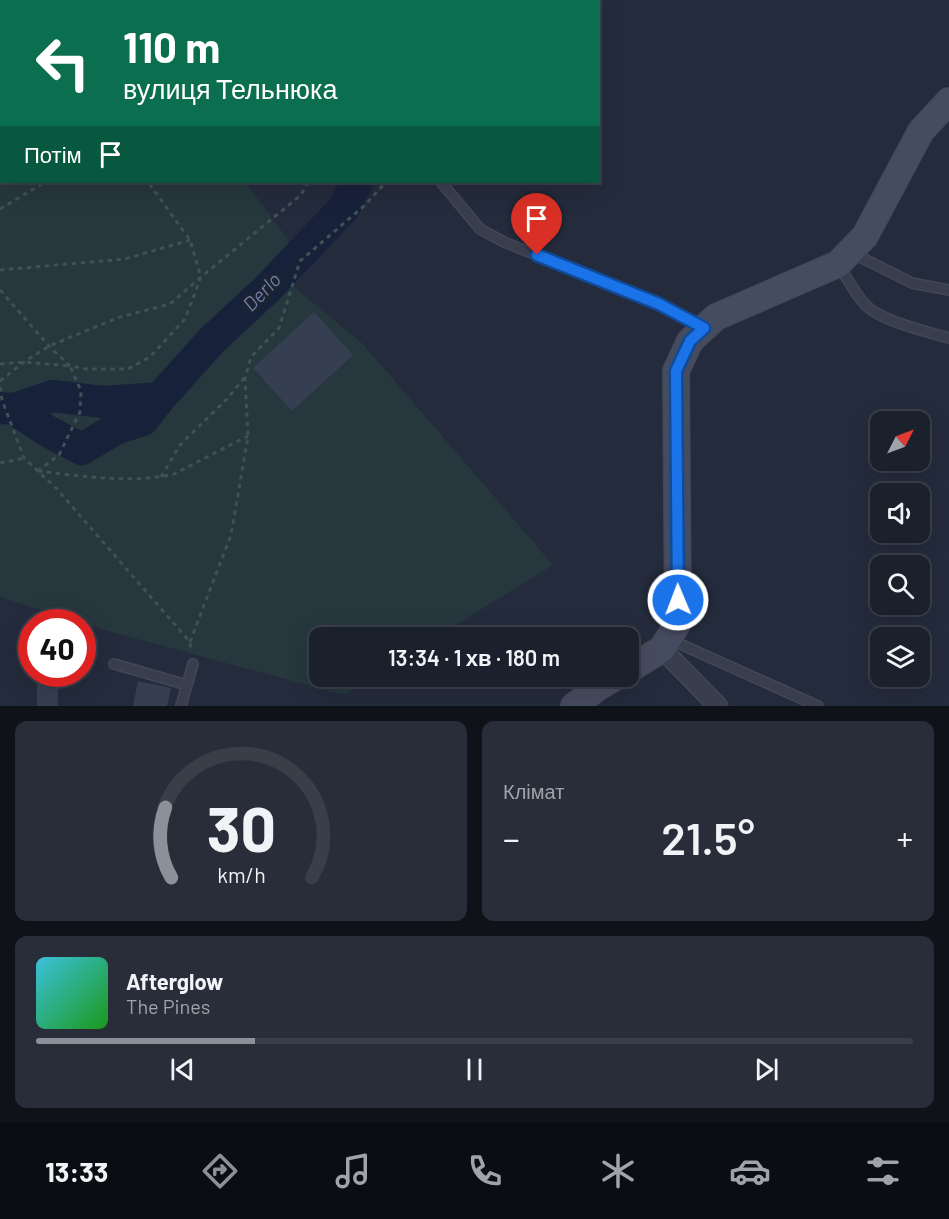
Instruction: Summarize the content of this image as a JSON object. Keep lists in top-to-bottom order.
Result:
{
  "water": ["Derlo"],
  "north": "top right",
  "page": {
    "turn": ["110 m", "вулиця Тельнюка"],
    "then": "Потім",
    "limit": "40",
    "trip": "13:34 · 1 хв · 180 m",
    "tile": "Клімат",
    "heat": ["−", "21.5°", "+"],
    "song": ["Afterglow", "The Pines"],
    "tabs": "13:33",
    "gauge": ["30", "km/h"]
  }
}
